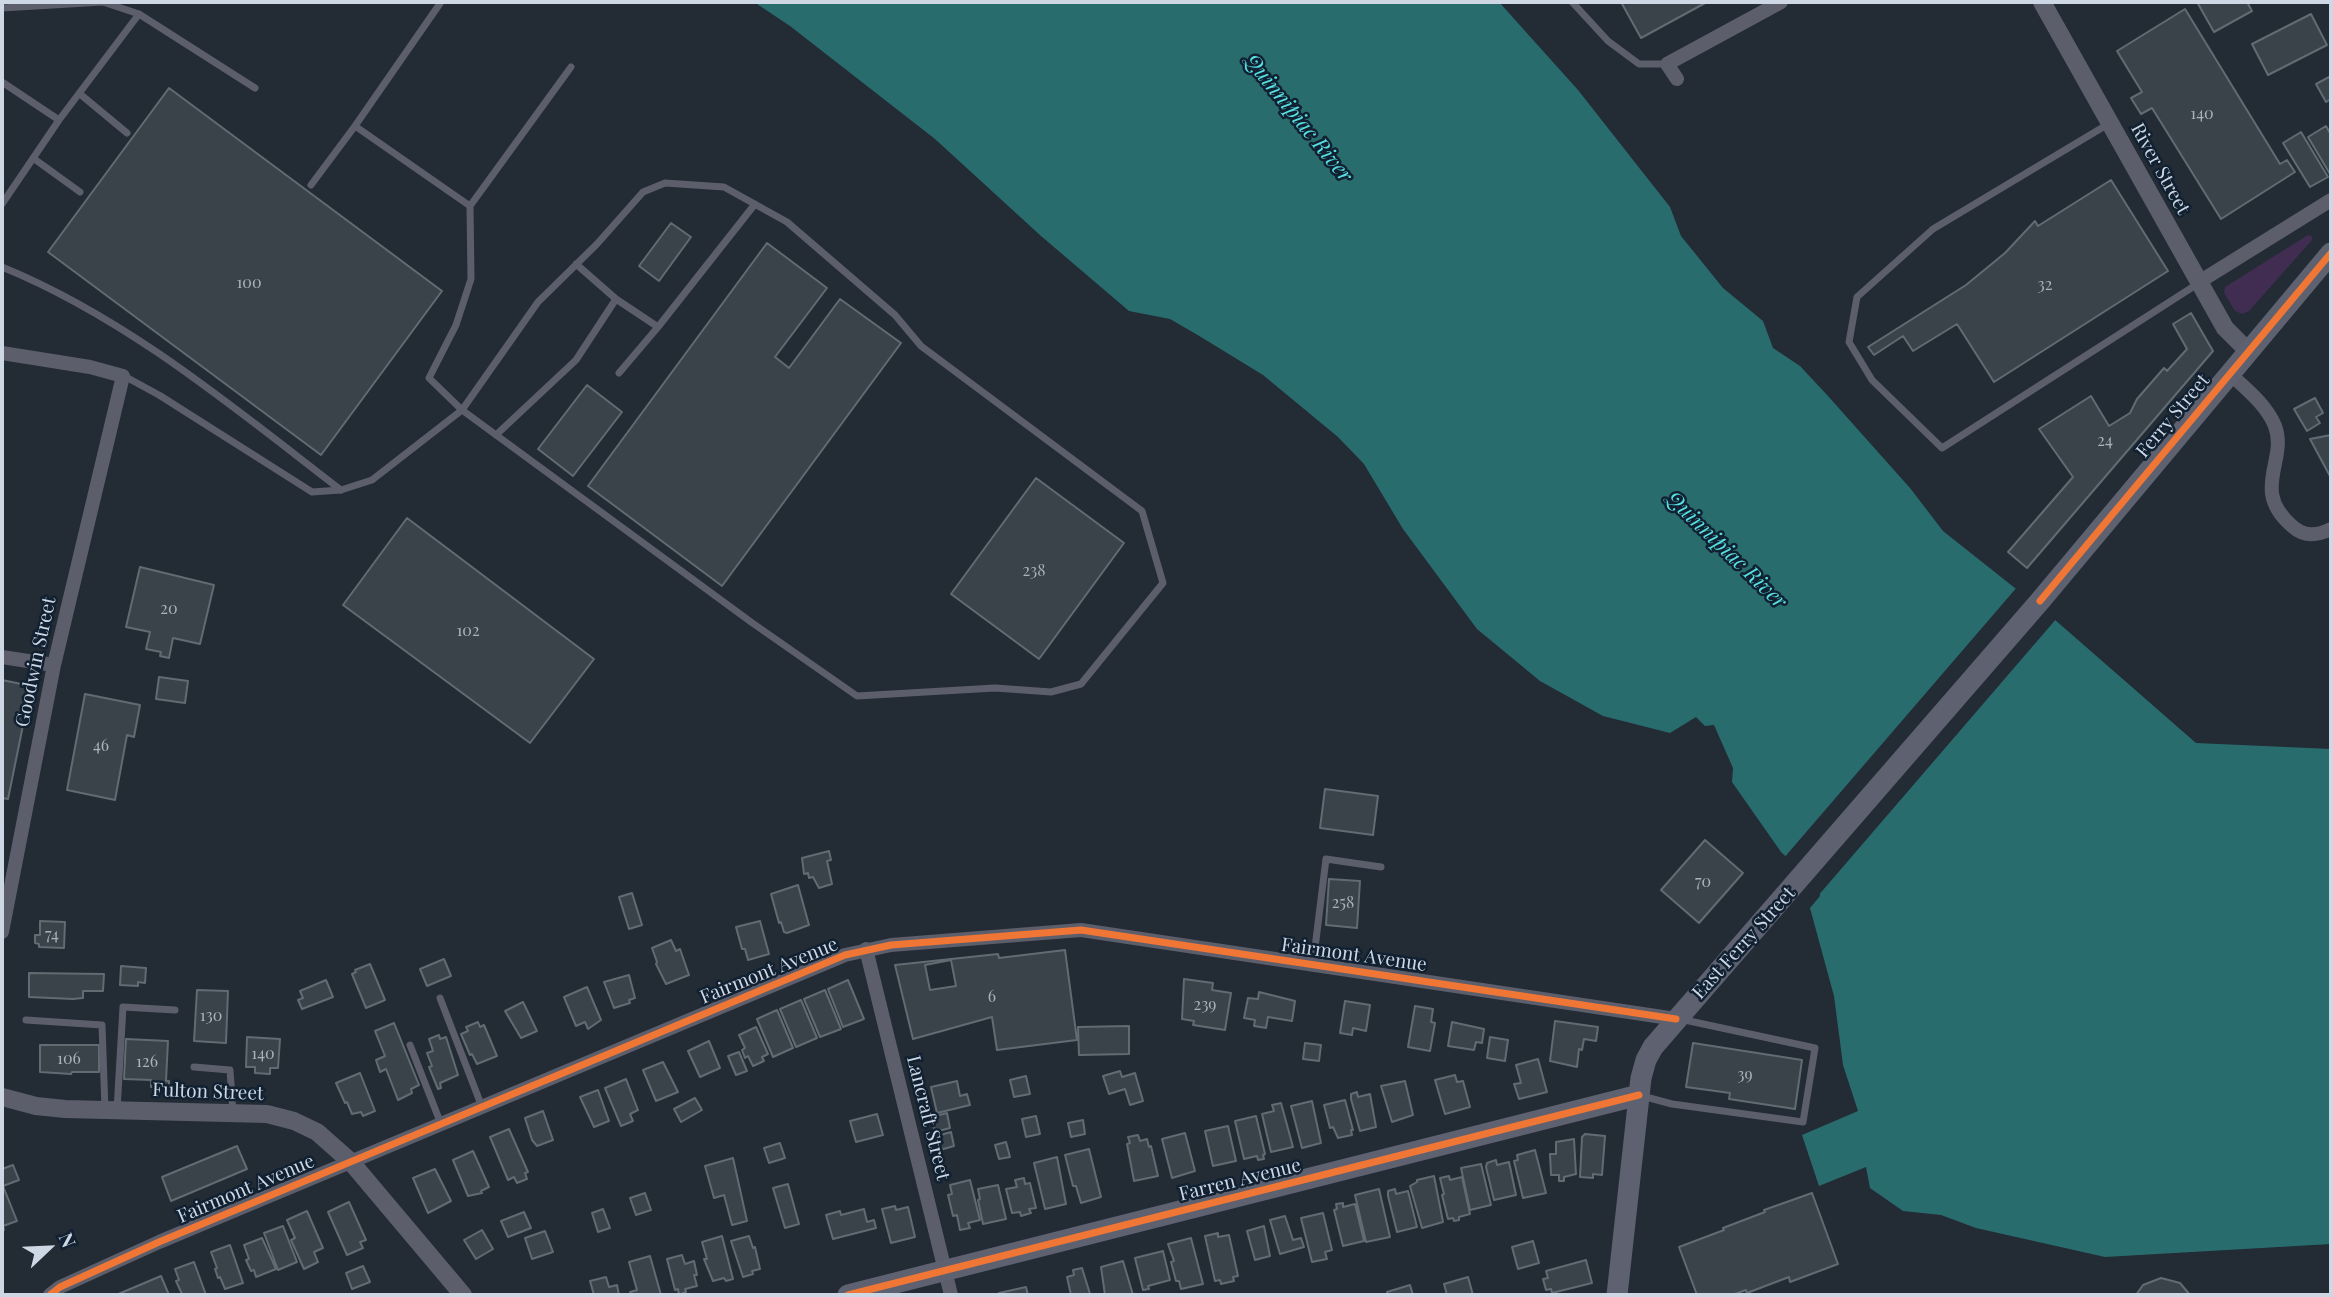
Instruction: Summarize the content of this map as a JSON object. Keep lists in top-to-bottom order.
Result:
{
  "streets": {
    "main road": ["Ferry Street", "East Ferry Street", "Farren Avenue"],
    "street": [
      "River Street",
      "Goodwin Street",
      "Fairmont Avenue",
      "Fulton Street",
      "Lancraft Street"
    ]
  },
  "crossings": [
    ["River Street", "Ferry Street"],
    ["Ferry Street", "East Ferry Street"],
    ["East Ferry Street", "Fairmont Avenue"],
    ["East Ferry Street", "Farren Avenue"],
    ["Fairmont Avenue", "Fulton Street"],
    ["Fairmont Avenue", "Lancraft Street"],
    ["Lancraft Street", "Farren Avenue"]
  ],
  "water": ["Quinnipiac River"],
  "house_numbers": [
    "140",
    "100",
    "32",
    "24",
    "238",
    "20",
    "102",
    "46",
    "70",
    "258",
    "74",
    "6",
    "239",
    "130",
    "140",
    "106",
    "126",
    "39"
  ],
  "north": "top right"
}
